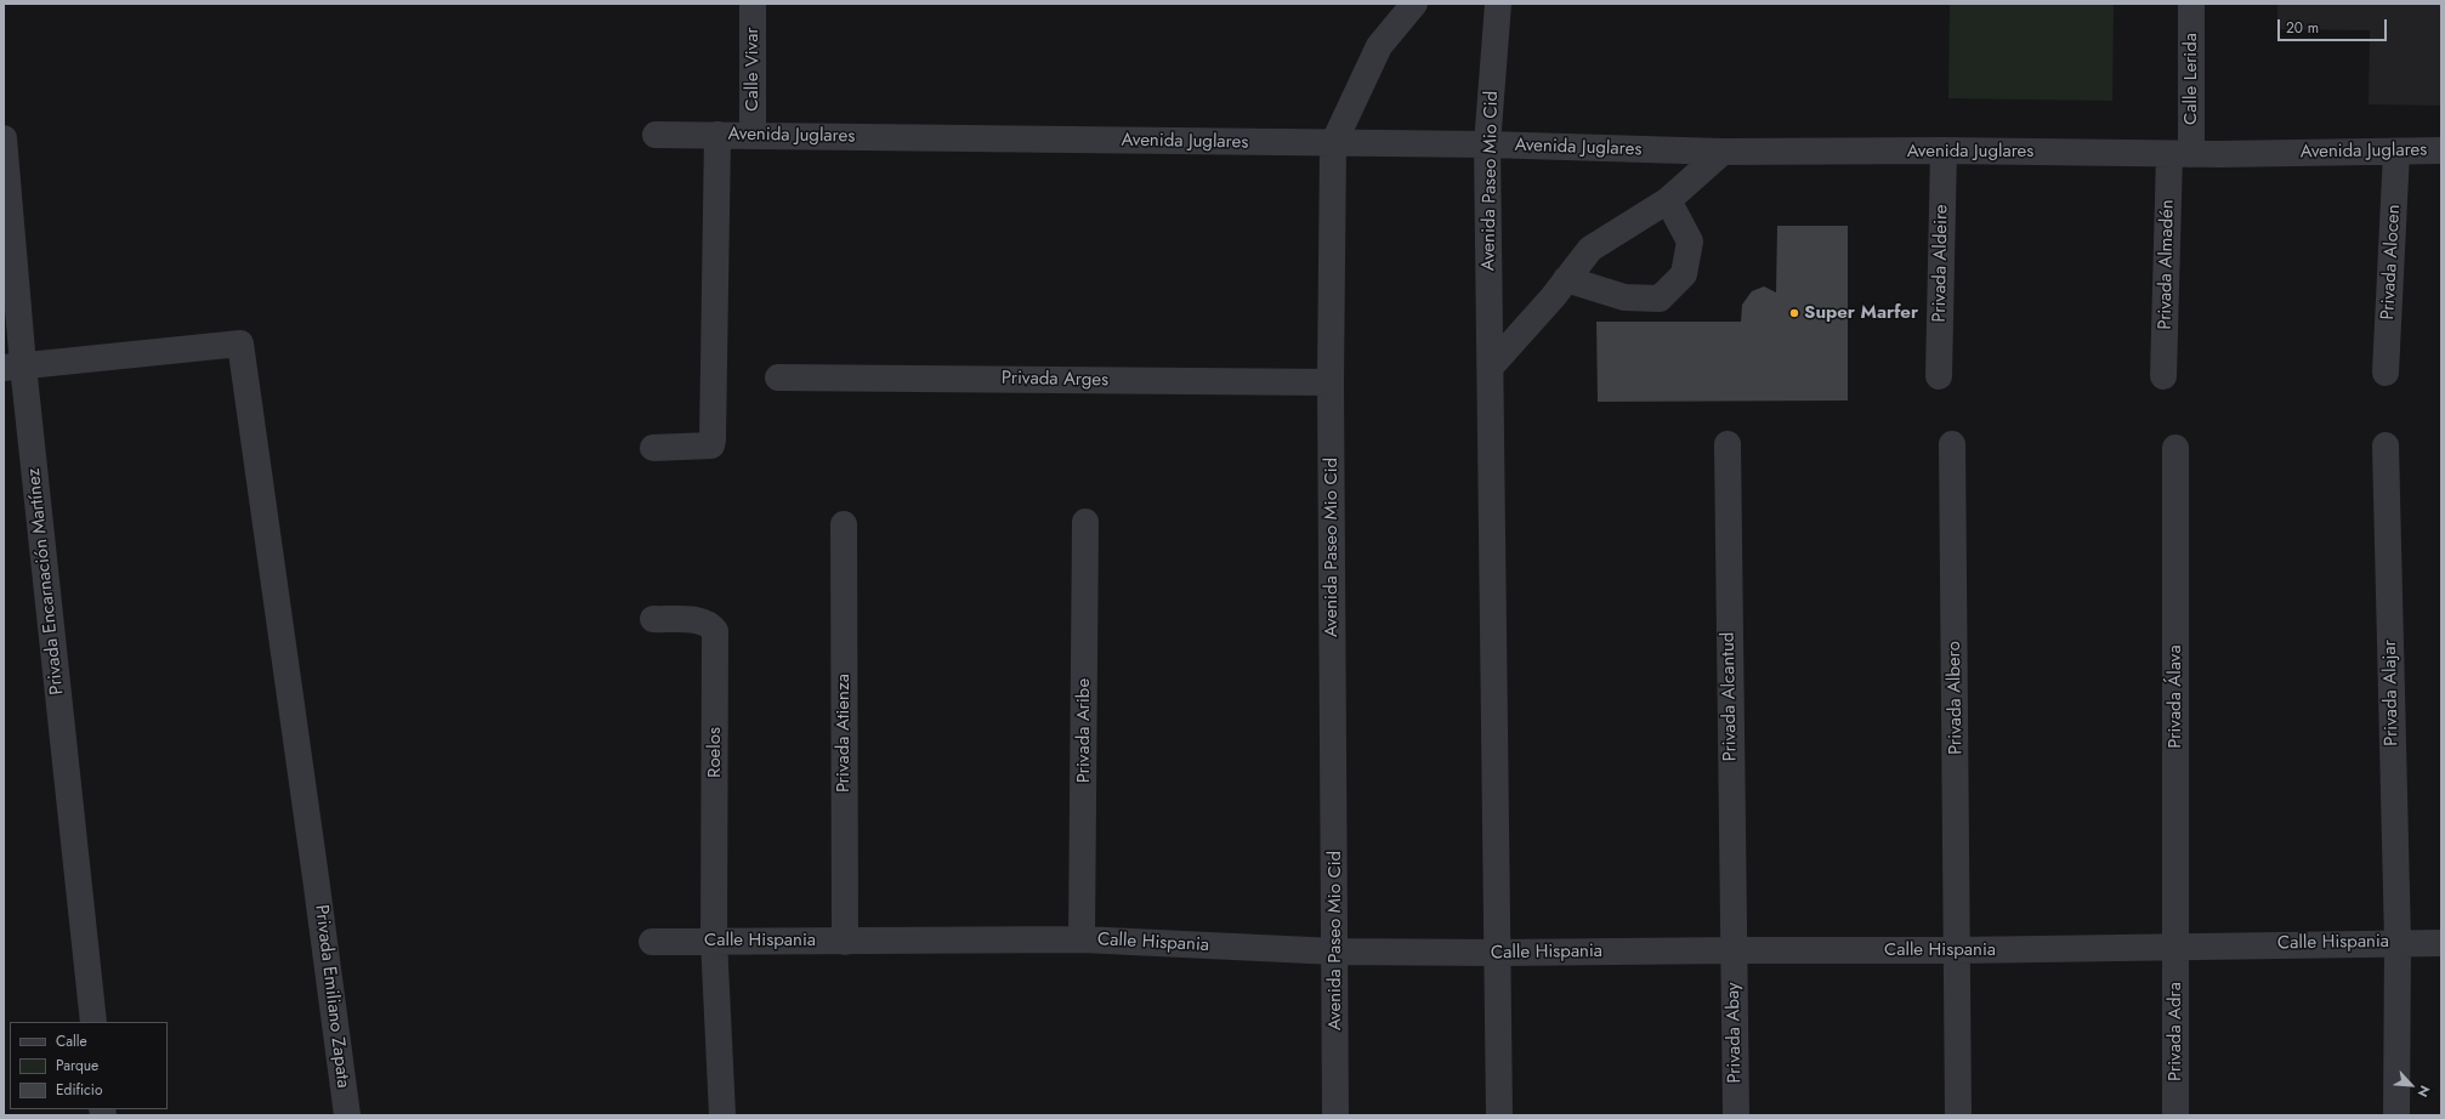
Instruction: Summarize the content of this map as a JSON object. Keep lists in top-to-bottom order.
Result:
{
  "streets": {
    "street": [
      "Calle Vivar",
      "Calle Lerida",
      "Avenida Juglares",
      "Avenida Paseo Mio Cid",
      "Privada Alocen",
      "Privada Aldeire",
      "Privada Almadén",
      "Privada Arges",
      "Privada Encarnación Martínez",
      "Privada Alajar",
      "Privada Alcantud",
      "Privada Álava",
      "Privada Albero",
      "Privada Aribe",
      "Privada Atienza",
      "Roelos",
      "Calle Hispania",
      "Privada Emiliano Zapata",
      "Privada Adra",
      "Privada Abay"
    ]
  },
  "crossings": [
    ["Calle Vivar", "Avenida Juglares"],
    ["Calle Lerida", "Avenida Juglares"],
    ["Calle Lerida", "Privada Almadén"],
    ["Avenida Juglares", "Avenida Paseo Mio Cid"],
    ["Avenida Juglares", "Privada Alocen"],
    ["Avenida Juglares", "Privada Aldeire"],
    ["Avenida Juglares", "Privada Almadén"],
    ["Avenida Paseo Mio Cid", "Privada Arges"],
    ["Avenida Paseo Mio Cid", "Calle Hispania"],
    ["Privada Encarnación Martínez", "Privada Emiliano Zapata"],
    ["Privada Alajar", "Calle Hispania"],
    ["Privada Alcantud", "Calle Hispania"],
    ["Privada Alcantud", "Privada Abay"],
    ["Privada Álava", "Calle Hispania"],
    ["Privada Álava", "Privada Adra"],
    ["Privada Albero", "Calle Hispania"],
    ["Privada Aribe", "Calle Hispania"],
    ["Privada Atienza", "Calle Hispania"],
    ["Roelos", "Calle Hispania"],
    ["Calle Hispania", "Privada Adra"],
    ["Calle Hispania", "Privada Abay"]
  ],
  "places": ["Super Marfer"],
  "legend": ["Calle", "Parque", "Edificio"],
  "scale_bar": "20 m",
  "north": "bottom right"
}
